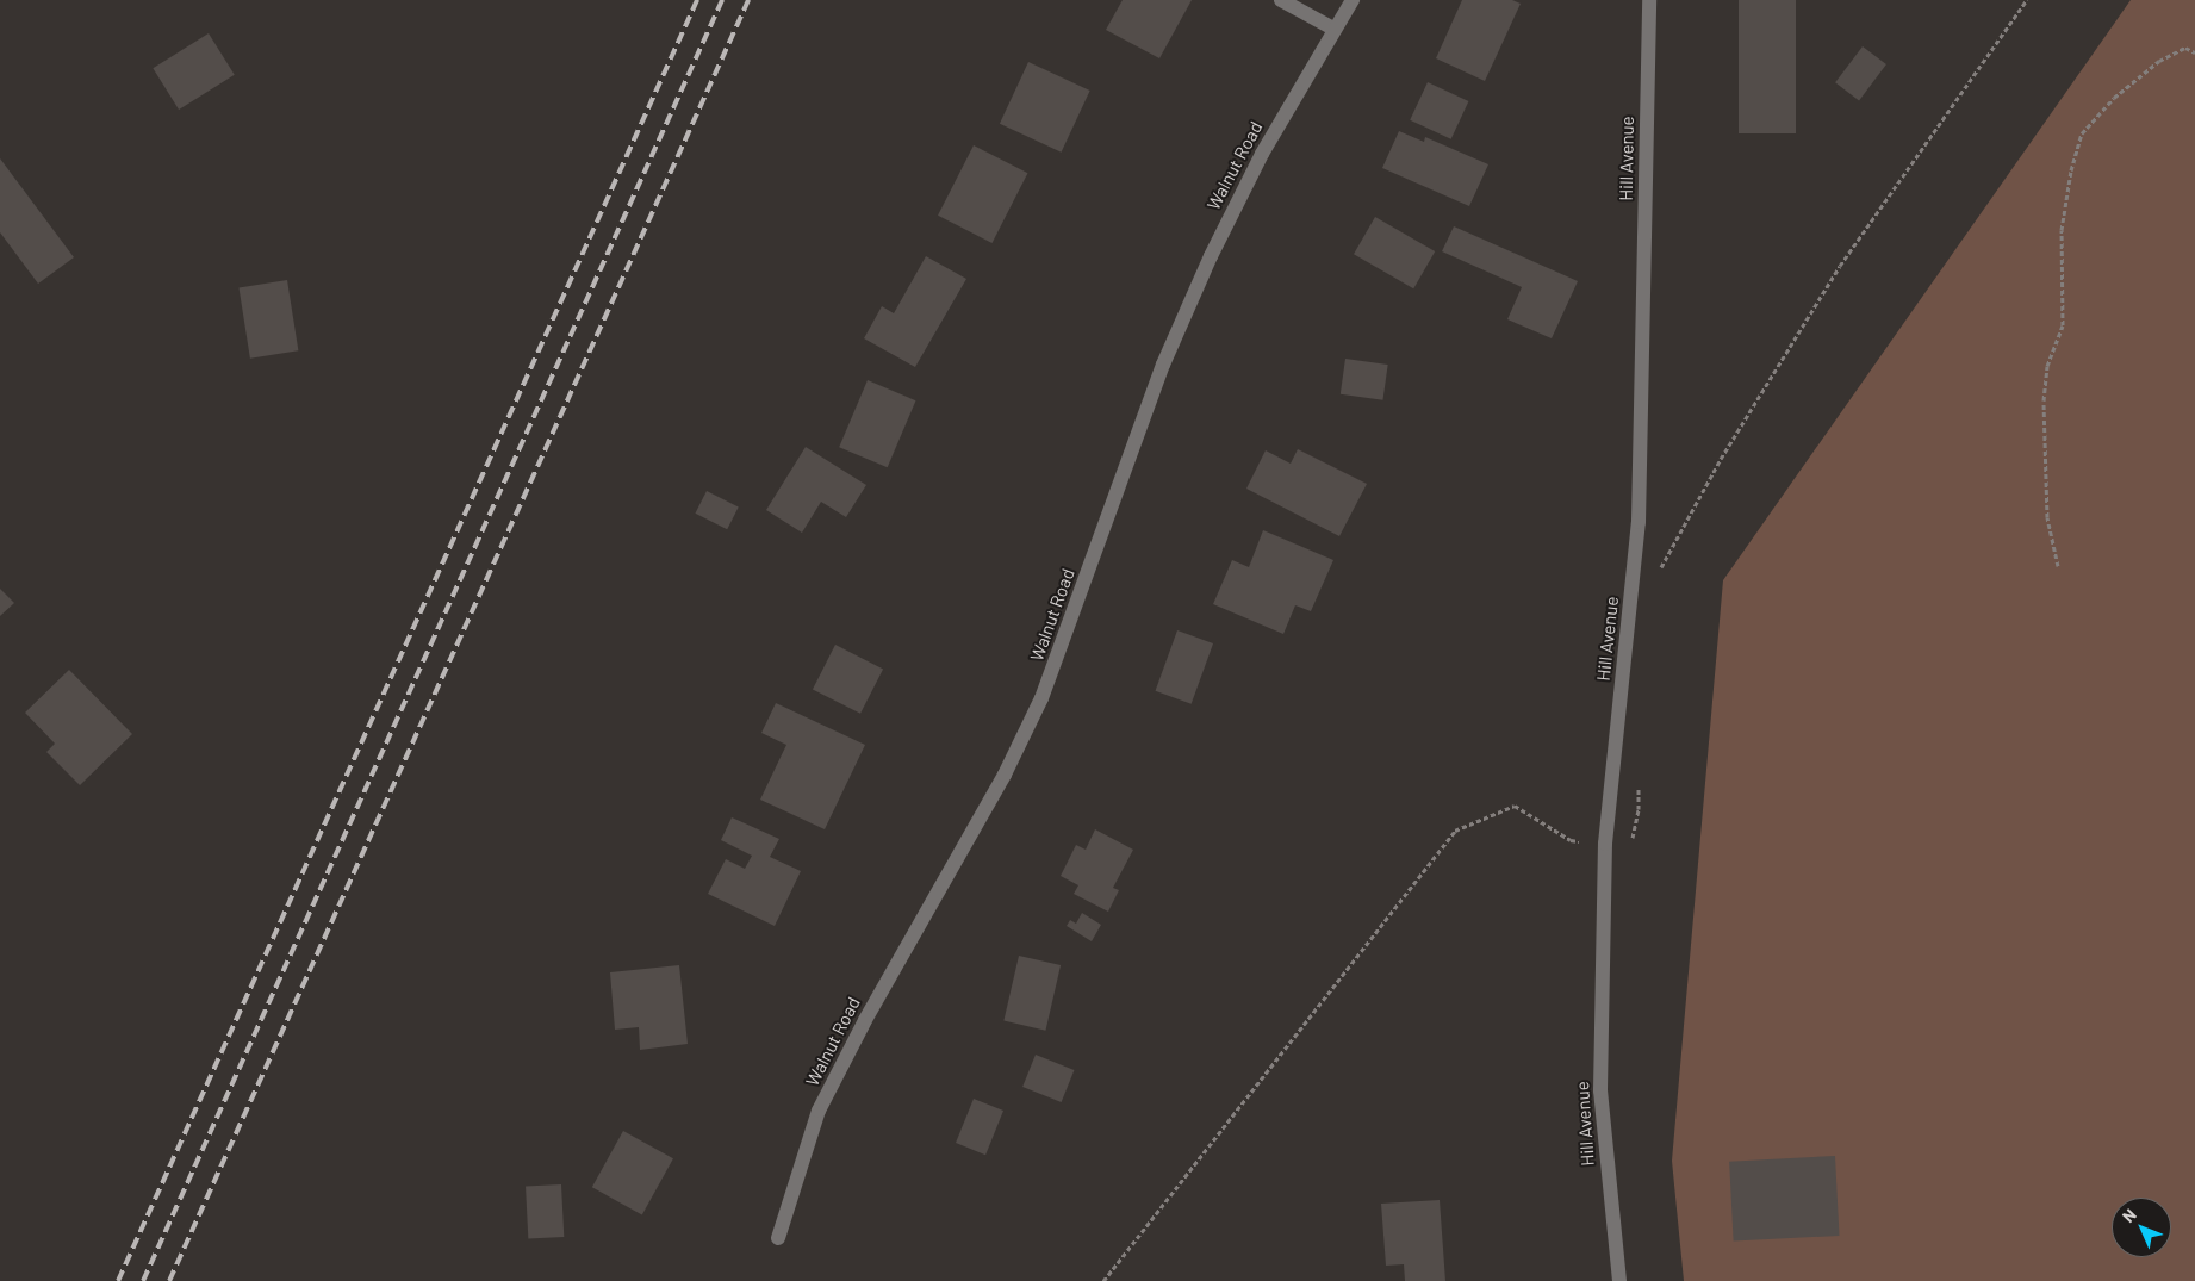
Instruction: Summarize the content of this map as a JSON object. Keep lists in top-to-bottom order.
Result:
{
  "streets": {
    "street": ["Hill Avenue", "Walnut Road"]
  },
  "north": "top left"
}
